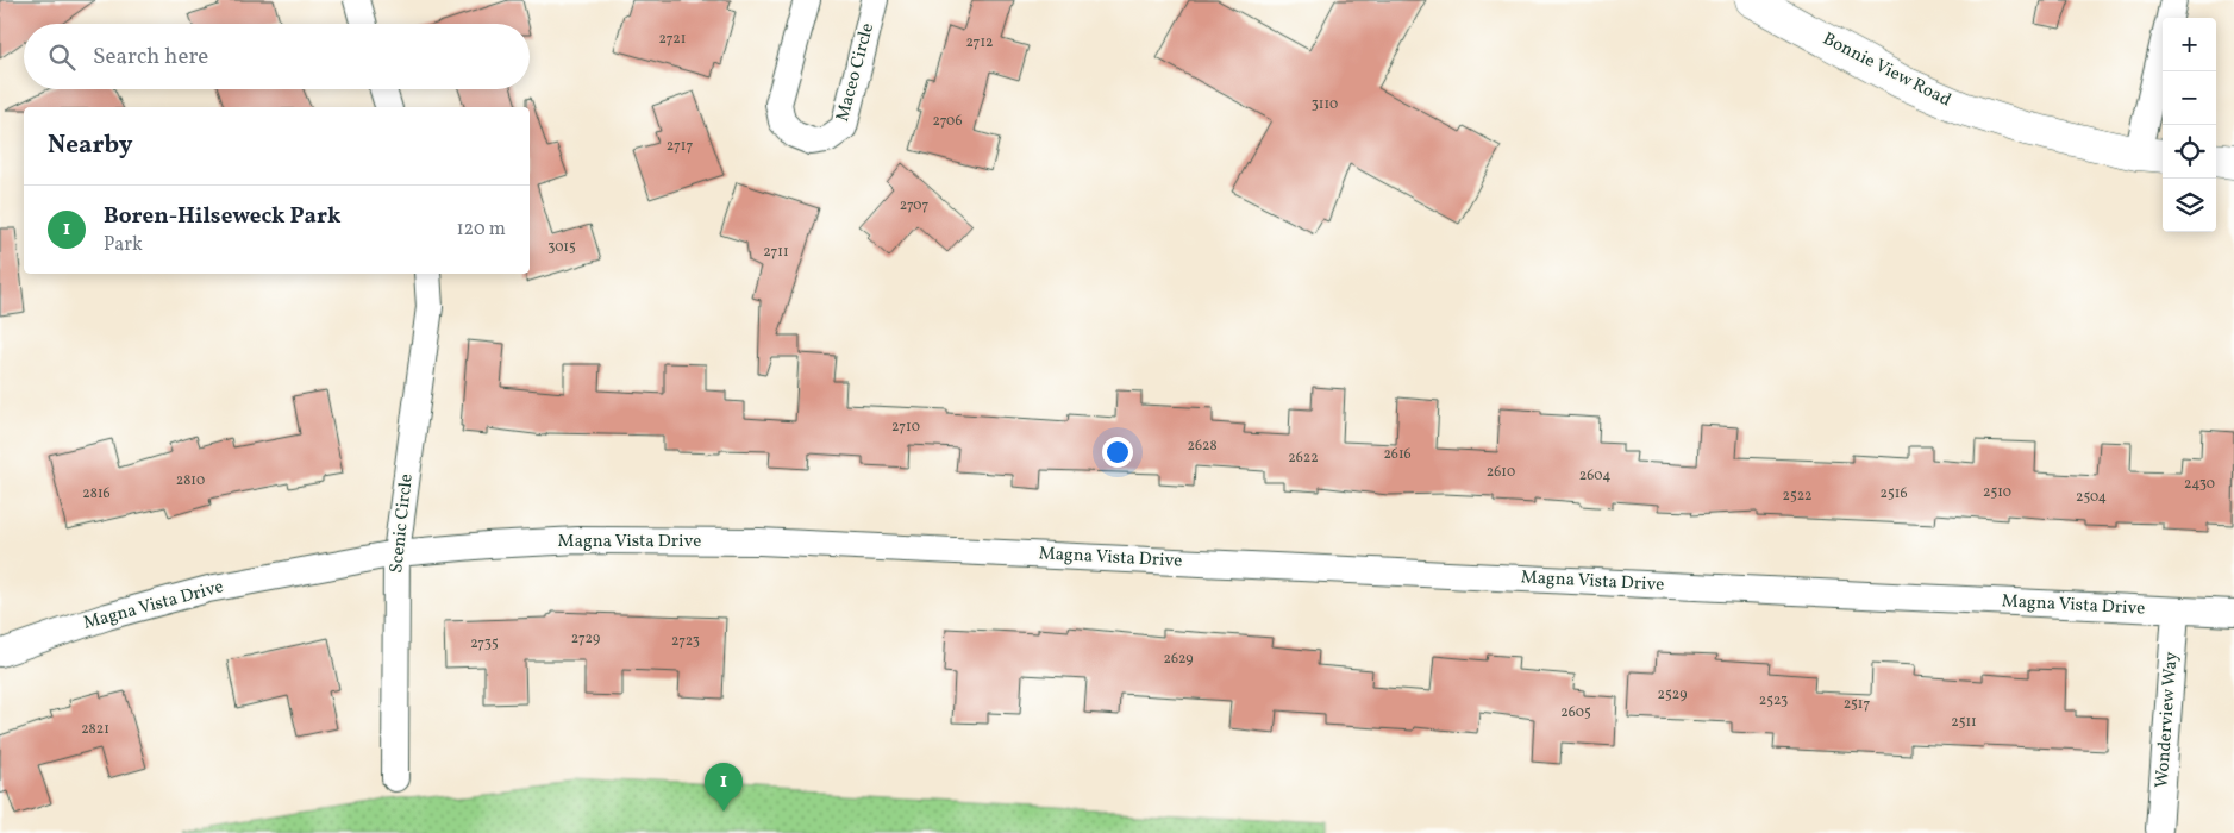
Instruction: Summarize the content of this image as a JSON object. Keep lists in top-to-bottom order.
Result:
{
  "streets": {
    "street": [
      "Bonnie View Road",
      "Maceo Circle",
      "Scenic Circle",
      "Magna Vista Drive",
      "Wonderview Way"
    ]
  },
  "crossings": [
    ["Scenic Circle", "Magna Vista Drive"],
    ["Magna Vista Drive", "Wonderview Way"]
  ],
  "house_numbers": [
    "2721",
    "2712",
    "3110",
    "2706",
    "2717",
    "2707",
    "3015",
    "2711",
    "2710",
    "2628",
    "2616",
    "2622",
    "2610",
    "2604",
    "2810",
    "2430",
    "2510",
    "2816",
    "2516",
    "2522",
    "2504",
    "2729",
    "2723",
    "2735",
    "2629",
    "2529",
    "2523",
    "2517",
    "2605",
    "2511",
    "2821"
  ],
  "page": {
    "map_buttons": ["+", "−"],
    "search": "Search here",
    "heading": "Nearby",
    "list": [
      {
        "mark": "1",
        "name": "Boren-Hilseweck Park",
        "note": "Park",
        "value": "120 m"
      }
    ],
    "pins": "1"
  }
}
